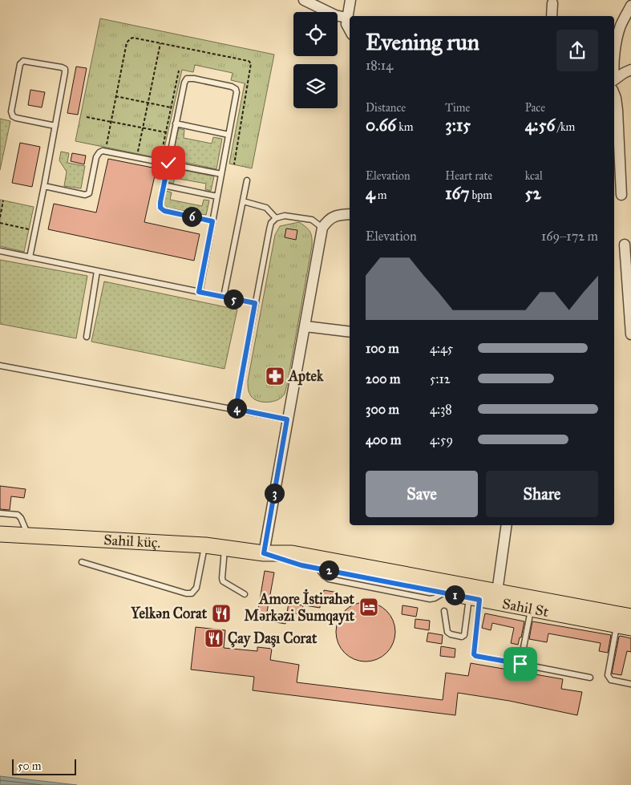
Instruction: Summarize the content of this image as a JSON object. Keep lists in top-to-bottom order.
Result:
{
  "streets": {
    "main road": ["Sahil küç.", "Sahil St"]
  },
  "crossings": [
    ["Sahil küç.", "Sahil St"]
  ],
  "places": {
    "pharmacy": ["Aptek"],
    "hotel": ["Amore İstirahət Mərkəzi Sumqayıt"],
    "restaurant": ["Yelkən Corat", "Çay Daşı Corat"]
  },
  "scale_bar": "50 m",
  "page": {
    "heading": ["Evening run", "18:14"],
    "stats": [
      ["Distance", "0.66 km"],
      ["Time", "3:15"],
      ["Pace", "4:56 /km"],
      ["Elevation", "4 m"],
      ["Heart rate", "167 bpm"],
      ["kcal", "52"]
    ],
    "pins": [
      "6",
      "5",
      "4",
      "3",
      "2",
      "1"
    ],
    "chart": ["Elevation", "169–172 m"],
    "list": [
      {
        "name": "100 m",
        "note": "4:45"
      },
      {
        "name": "200 m",
        "note": "5:12"
      },
      {
        "name": "300 m",
        "note": "4:38"
      },
      {
        "name": "400 m",
        "note": "4:59"
      }
    ],
    "buttons": ["Save", "Share"],
    "scale": "50 m"
  }
}
